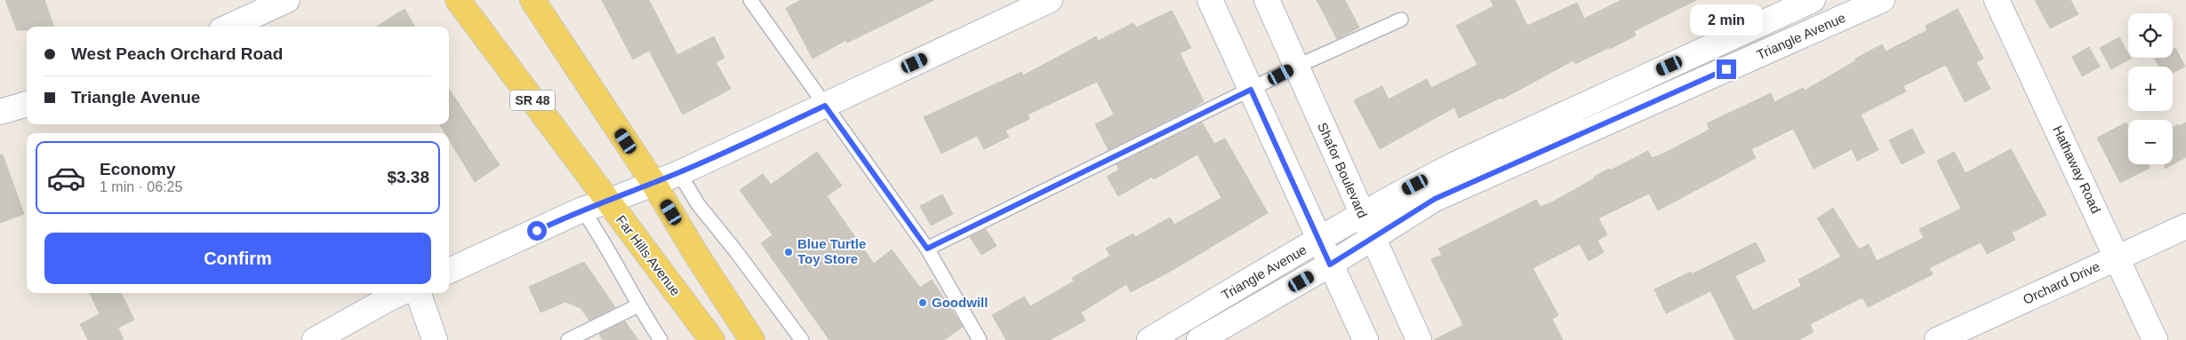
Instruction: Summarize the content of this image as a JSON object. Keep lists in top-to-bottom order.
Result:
{
  "streets": {
    "main road": ["SR 48", "Far Hills Avenue"],
    "street": [
      "Triangle Avenue",
      "Hathaway Road",
      "Shafor Boulevard",
      "Orchard Drive"
    ]
  },
  "crossings": [
    ["Triangle Avenue", "Shafor Boulevard"],
    ["Hathaway Road", "Orchard Drive"]
  ],
  "places": ["Blue Turtle Toy Store", "Goodwill"],
  "page": {
    "bubble": "2 min",
    "map_buttons": ["+", "−"],
    "banner": ["West Peach Orchard Road", "Triangle Avenue"],
    "list": [
      {
        "name": "Economy",
        "note": "1 min · 06:25",
        "value": "$3.38"
      }
    ],
    "buttons": "Confirm"
  }
}
